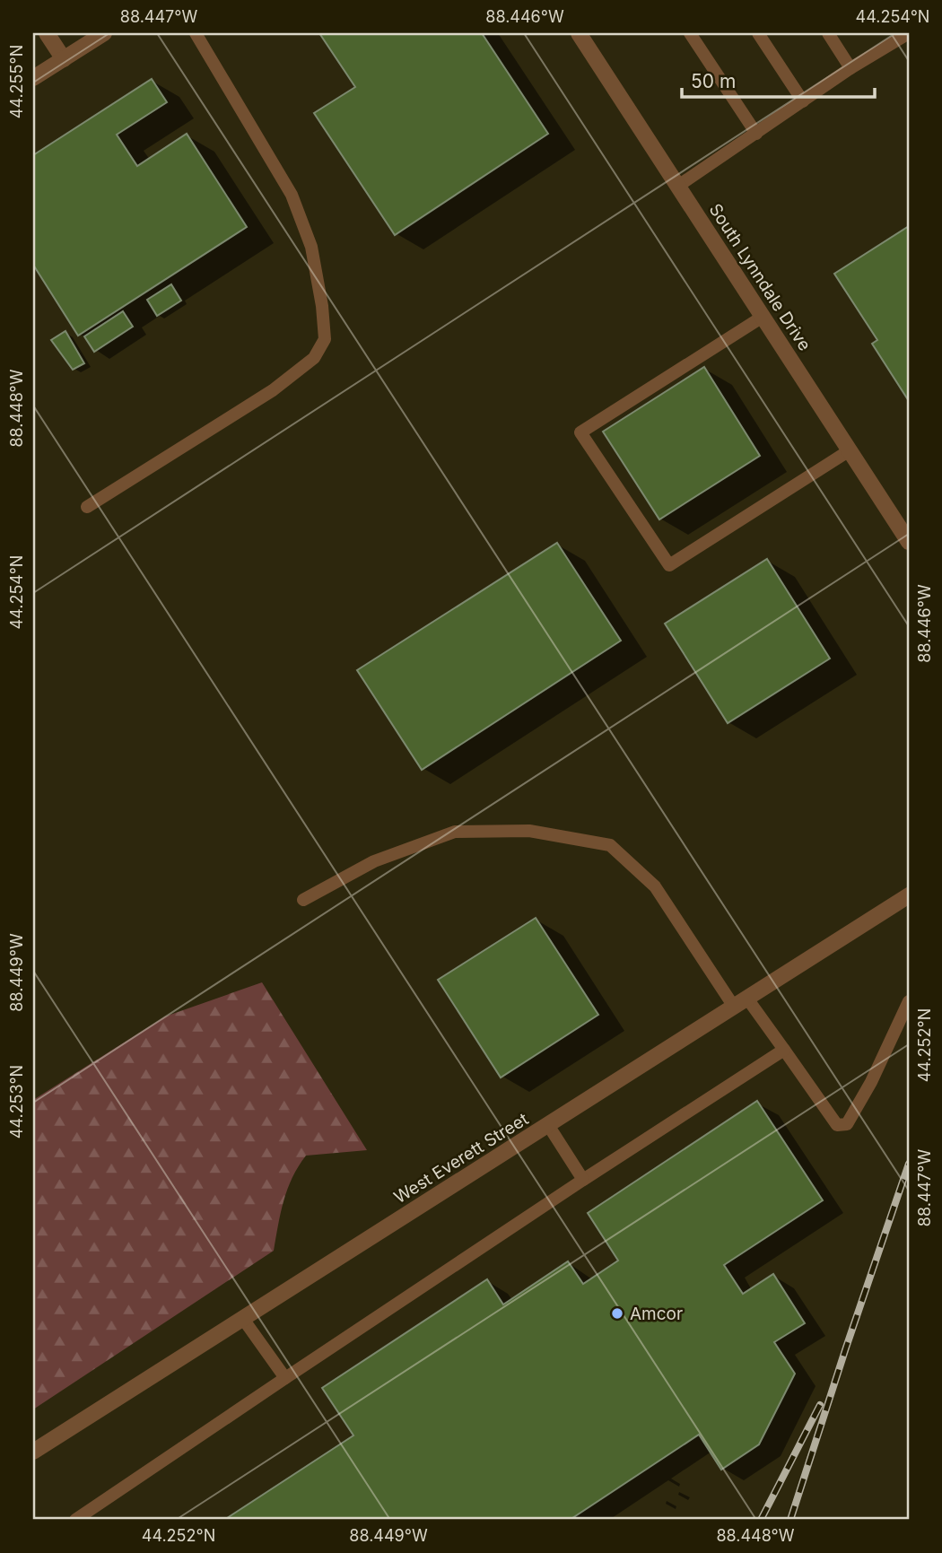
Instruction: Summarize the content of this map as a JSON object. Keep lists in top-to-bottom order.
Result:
{
  "streets": {
    "street": ["South Lynndale Drive", "West Everett Street"]
  },
  "places": ["Amcor"],
  "scale_bar": "50 m",
  "coordinates": [
    "88.447°W",
    "88.446°W",
    "44.254°N",
    "44.255°N",
    "88.448°W",
    "88.449°W",
    "44.252°N",
    "44.253°N"
  ]
}
